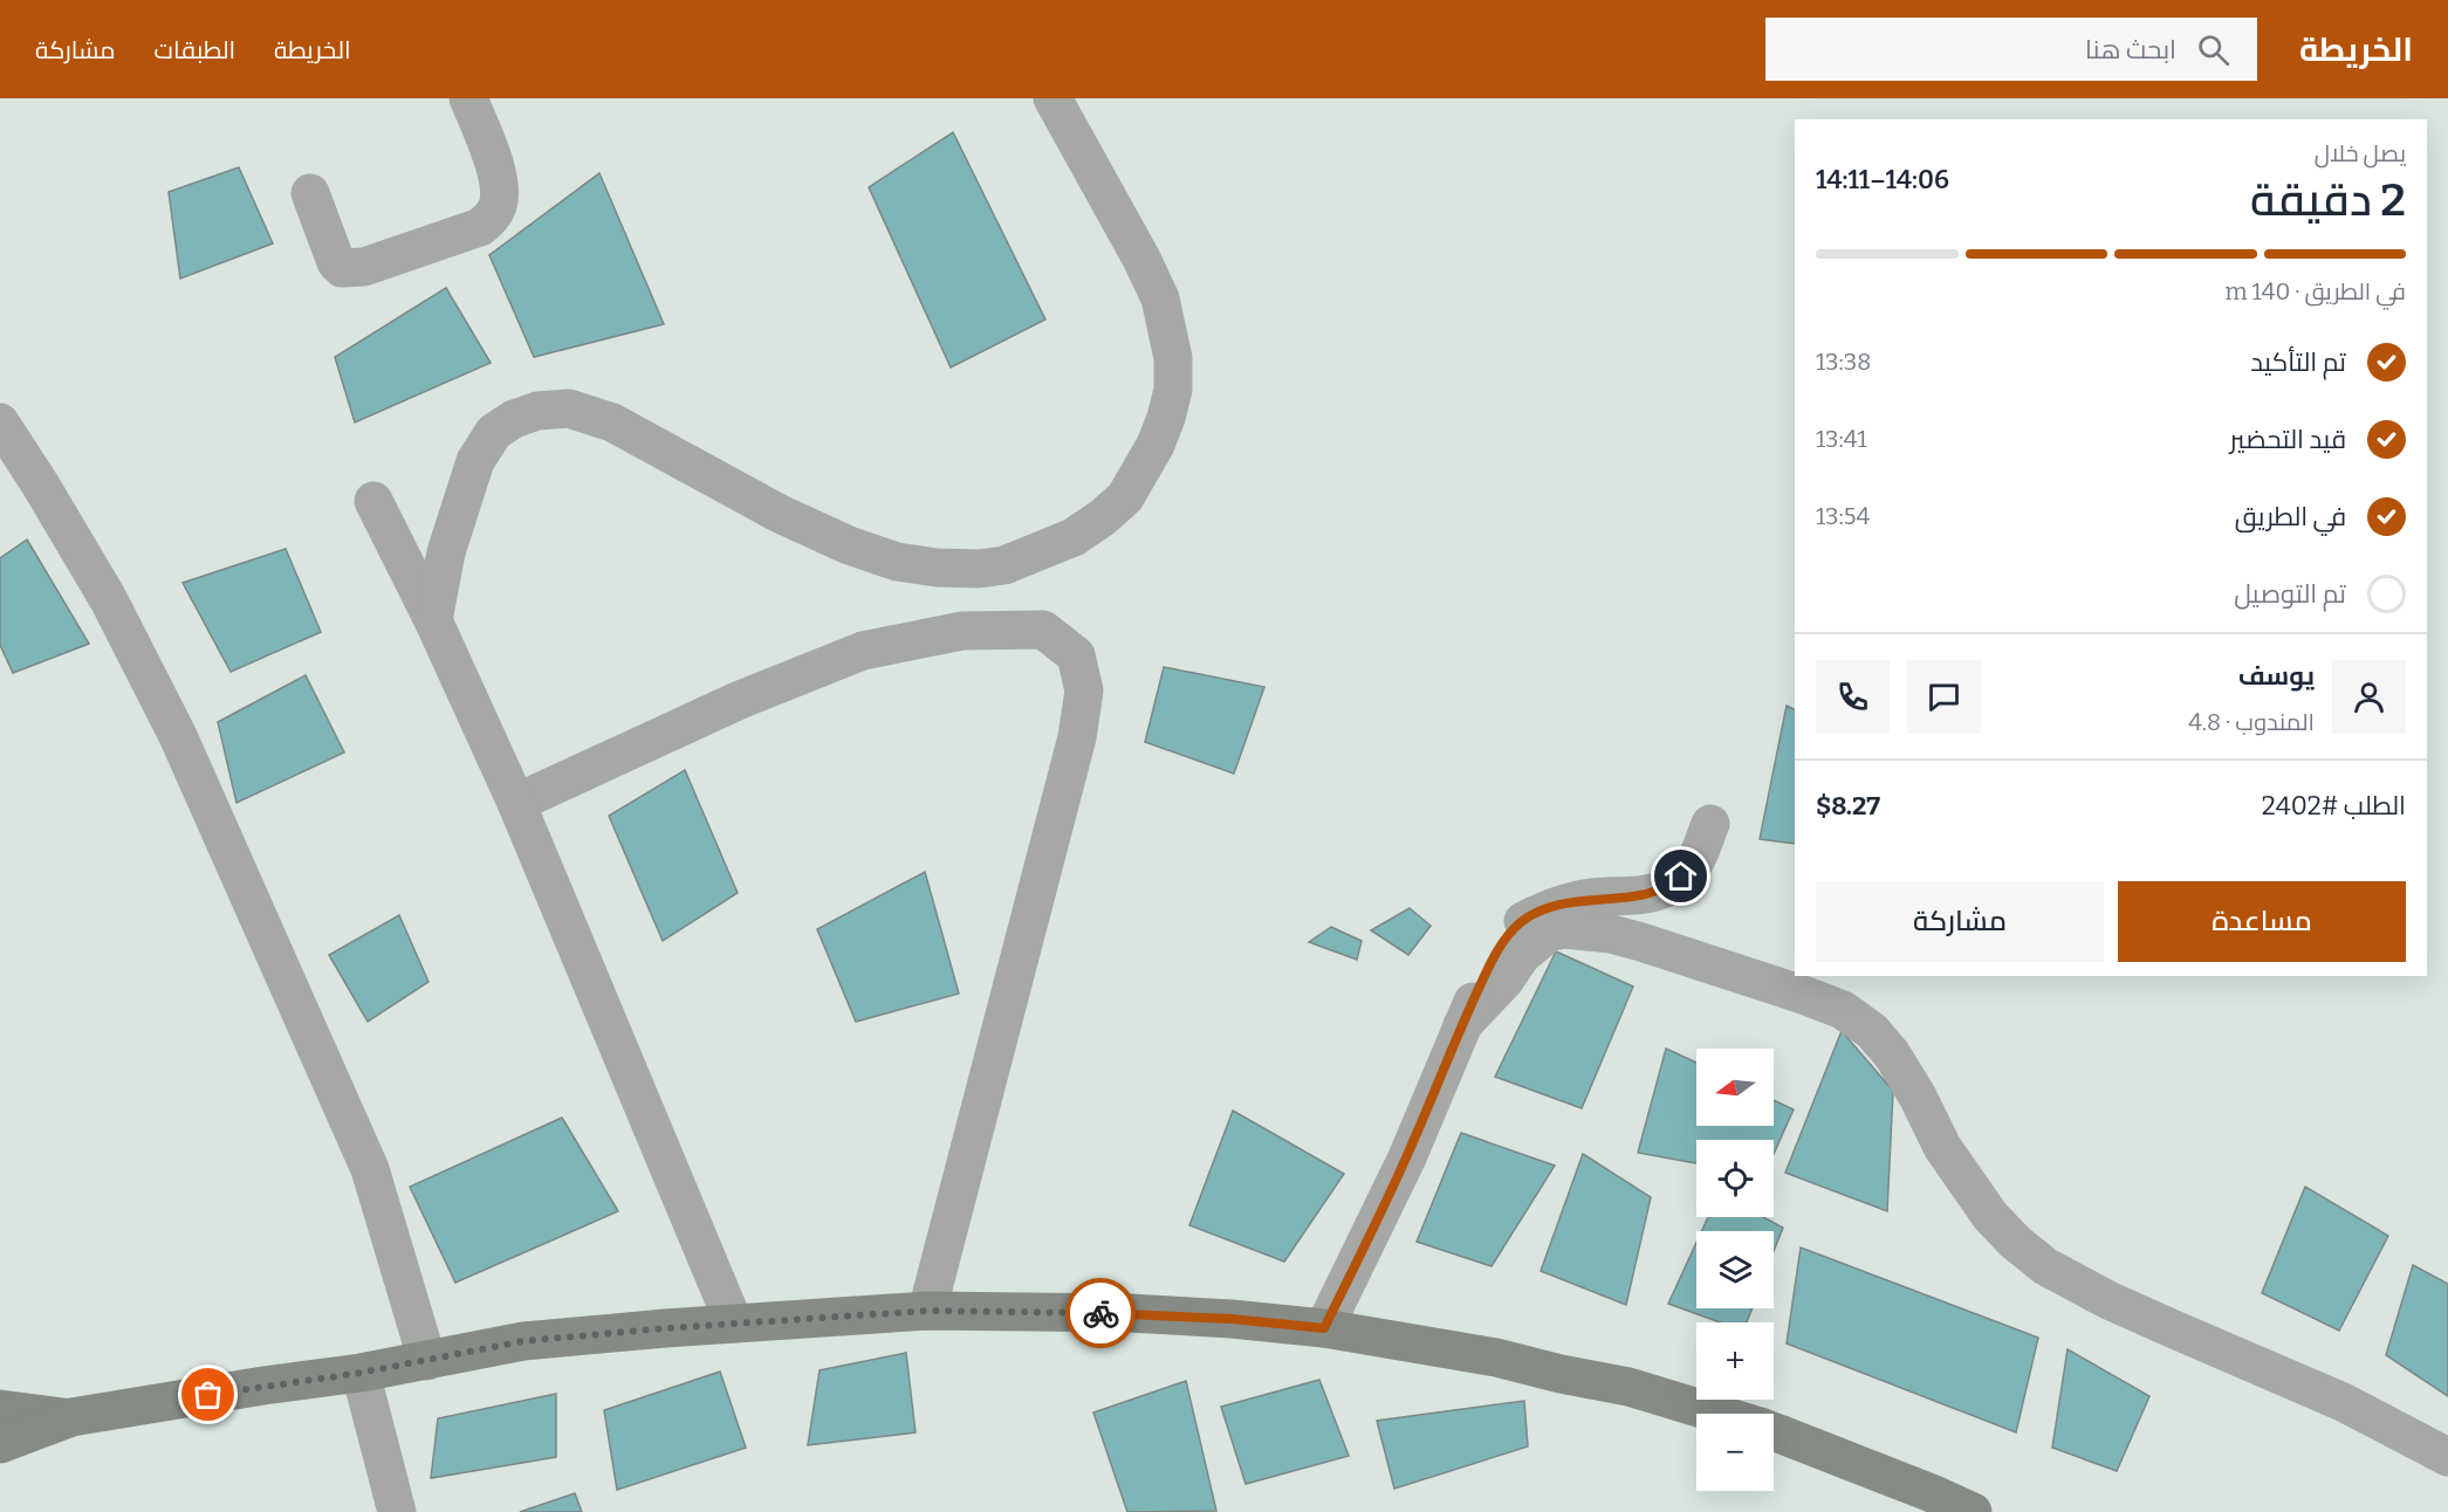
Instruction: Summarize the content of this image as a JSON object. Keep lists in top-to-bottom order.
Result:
{
  "north": "left",
  "page": {
    "header": "الخريطة",
    "search": "ابحث هنا",
    "nav": ["الخريطة", "الطبقات", "مشاركة"],
    "heading": ["2 دقيقة", "يصل خلال", "14:06–14:11"],
    "panel": [
      "يوسف",
      "المندوب · 4.8",
      "الطلب #2402",
      "$8.27"
    ],
    "bar": "في الطريق · 140 m",
    "list": [
      ["تم التأكيد", "13:38"],
      ["قيد التحضير", "13:41"],
      ["في الطريق", "13:54"],
      "تم التوصيل"
    ],
    "buttons": ["مساعدة", "مشاركة"],
    "map_buttons": ["+", "−"]
  }
}
